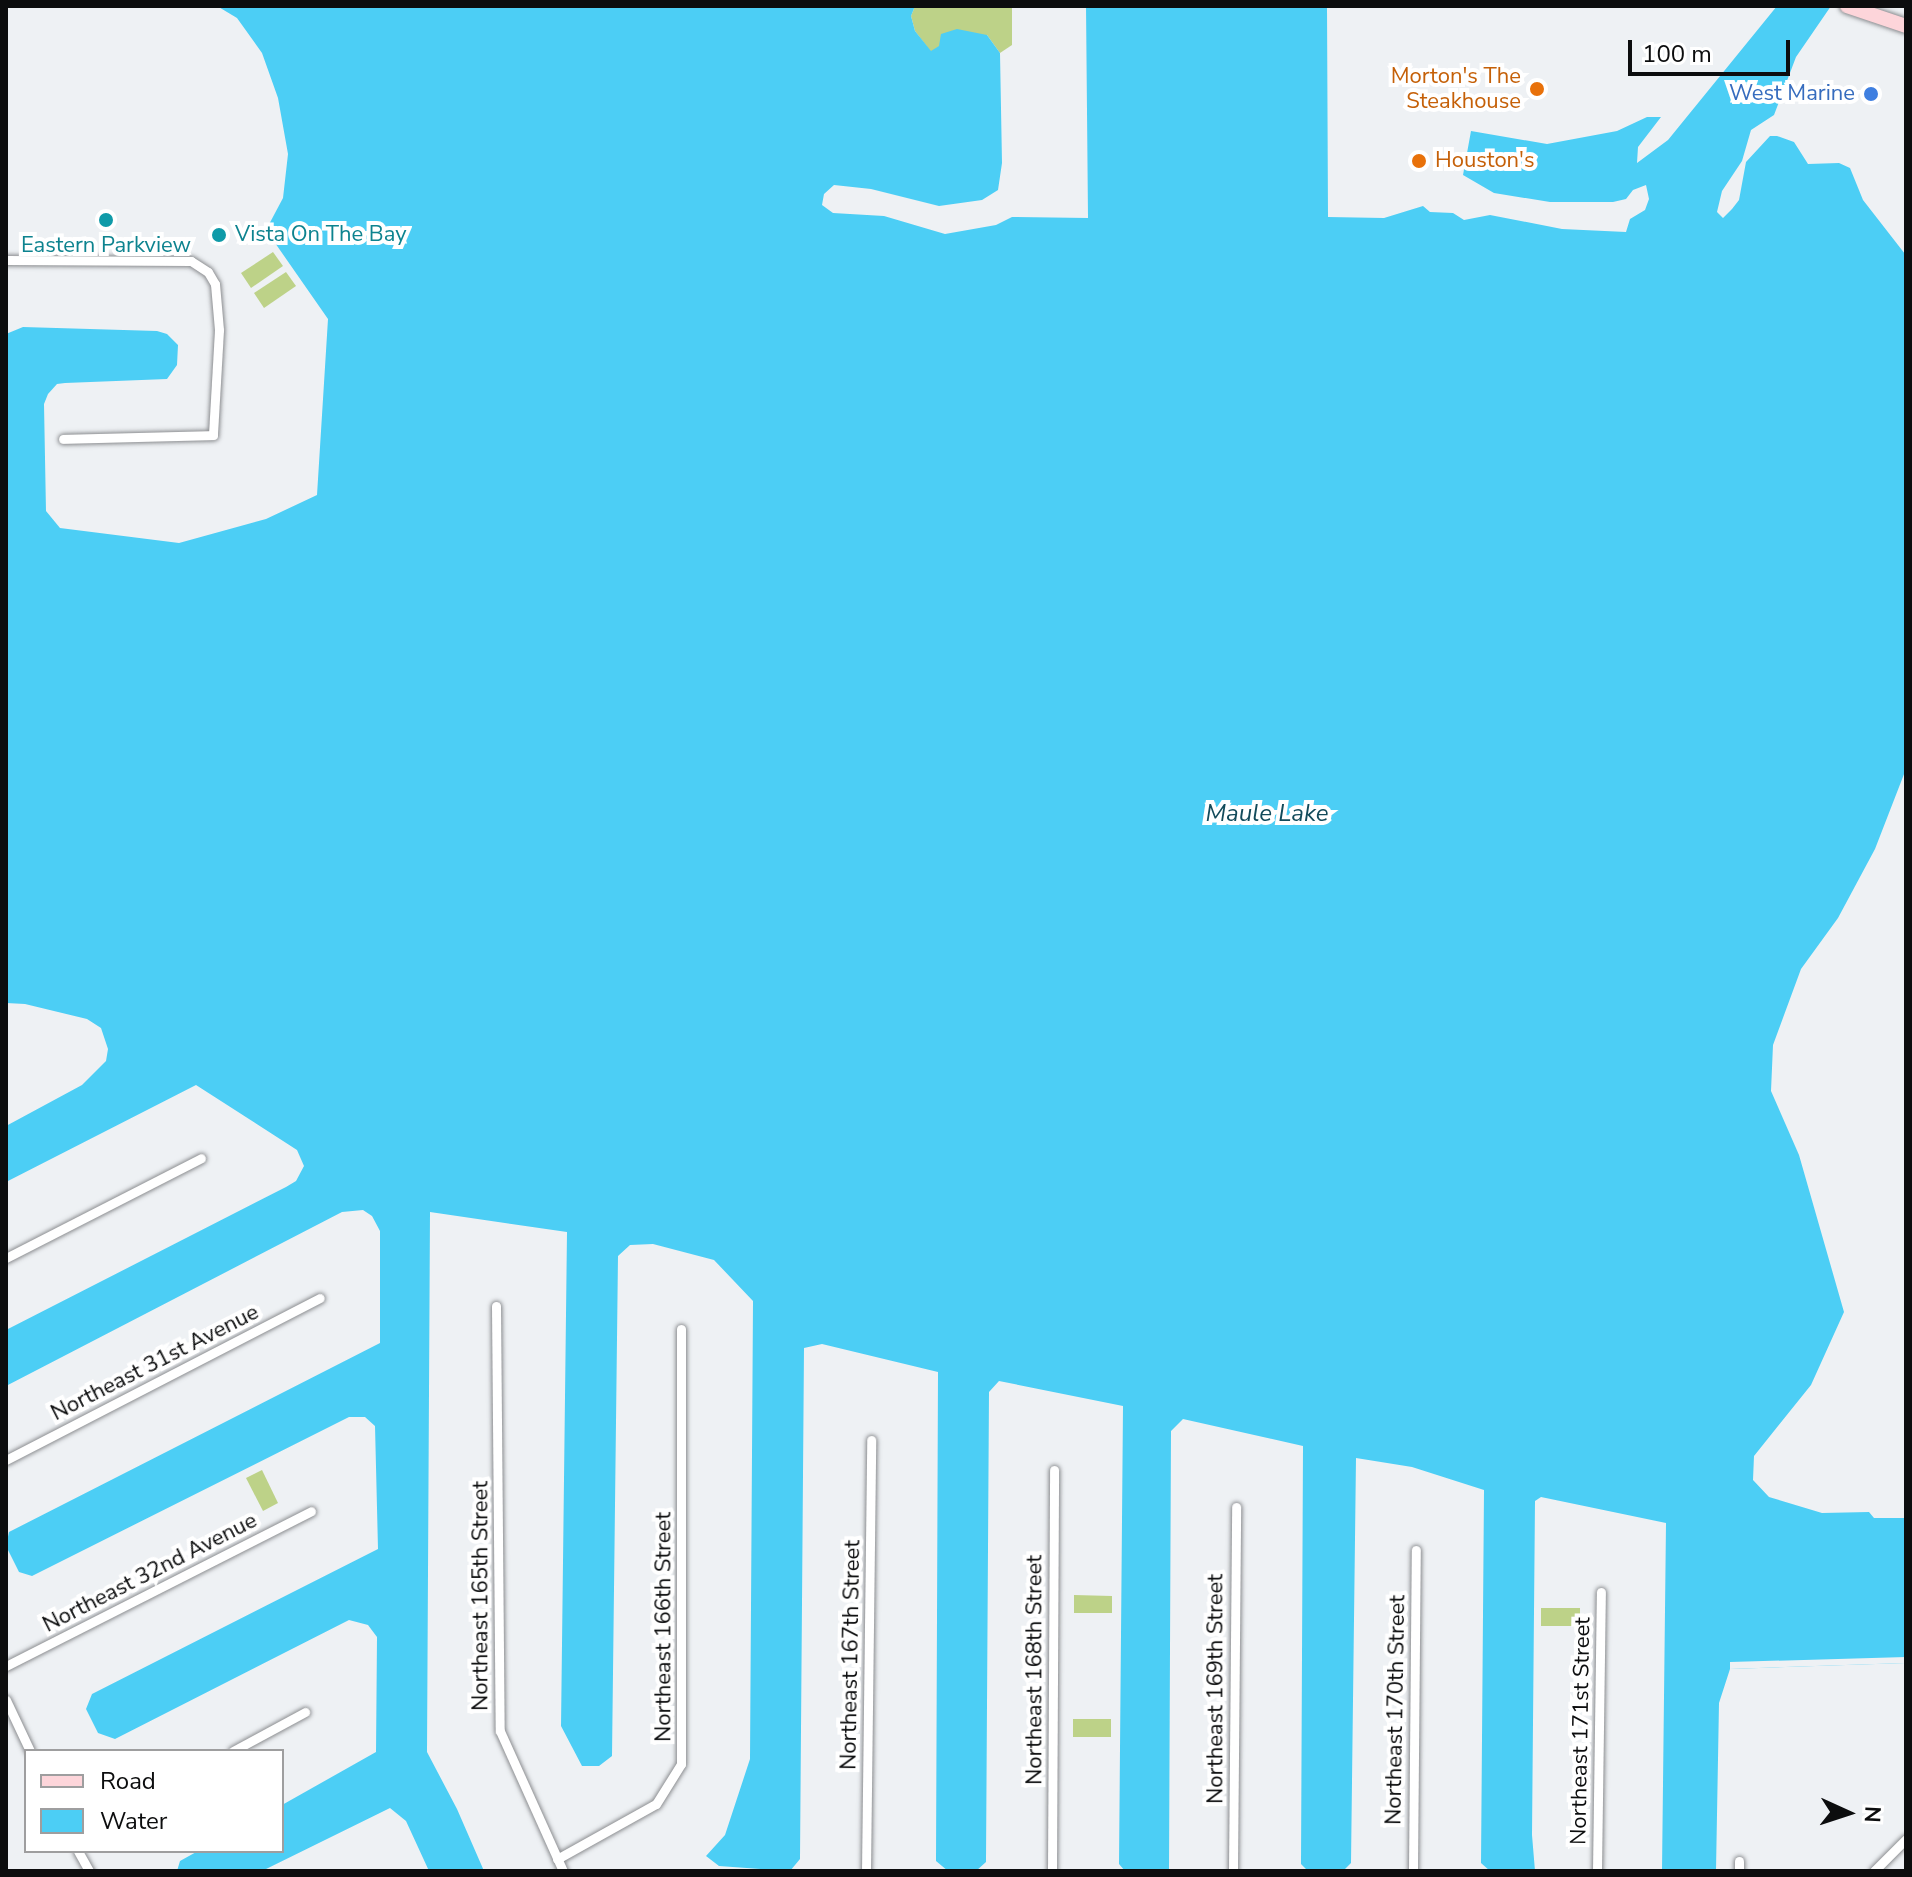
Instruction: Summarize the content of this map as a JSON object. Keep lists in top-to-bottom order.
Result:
{
  "streets": {
    "street": [
      "Northeast 31st Avenue",
      "Northeast 32nd Avenue",
      "Northeast 165th Street",
      "Northeast 166th Street",
      "Northeast 167th Street",
      "Northeast 168th Street",
      "Northeast 169th Street",
      "Northeast 170th Street",
      "Northeast 171st Street"
    ]
  },
  "crossings": [
    ["Northeast 165th Street", "Northeast 166th Street"]
  ],
  "water": ["Maule Lake"],
  "places": [
    "Morton's The Steakhouse",
    "West Marine",
    "Houston's",
    "Eastern Parkview",
    "Vista On The Bay"
  ],
  "legend": ["Road", "Water"],
  "scale_bar": "100 m",
  "north": "right"
}
